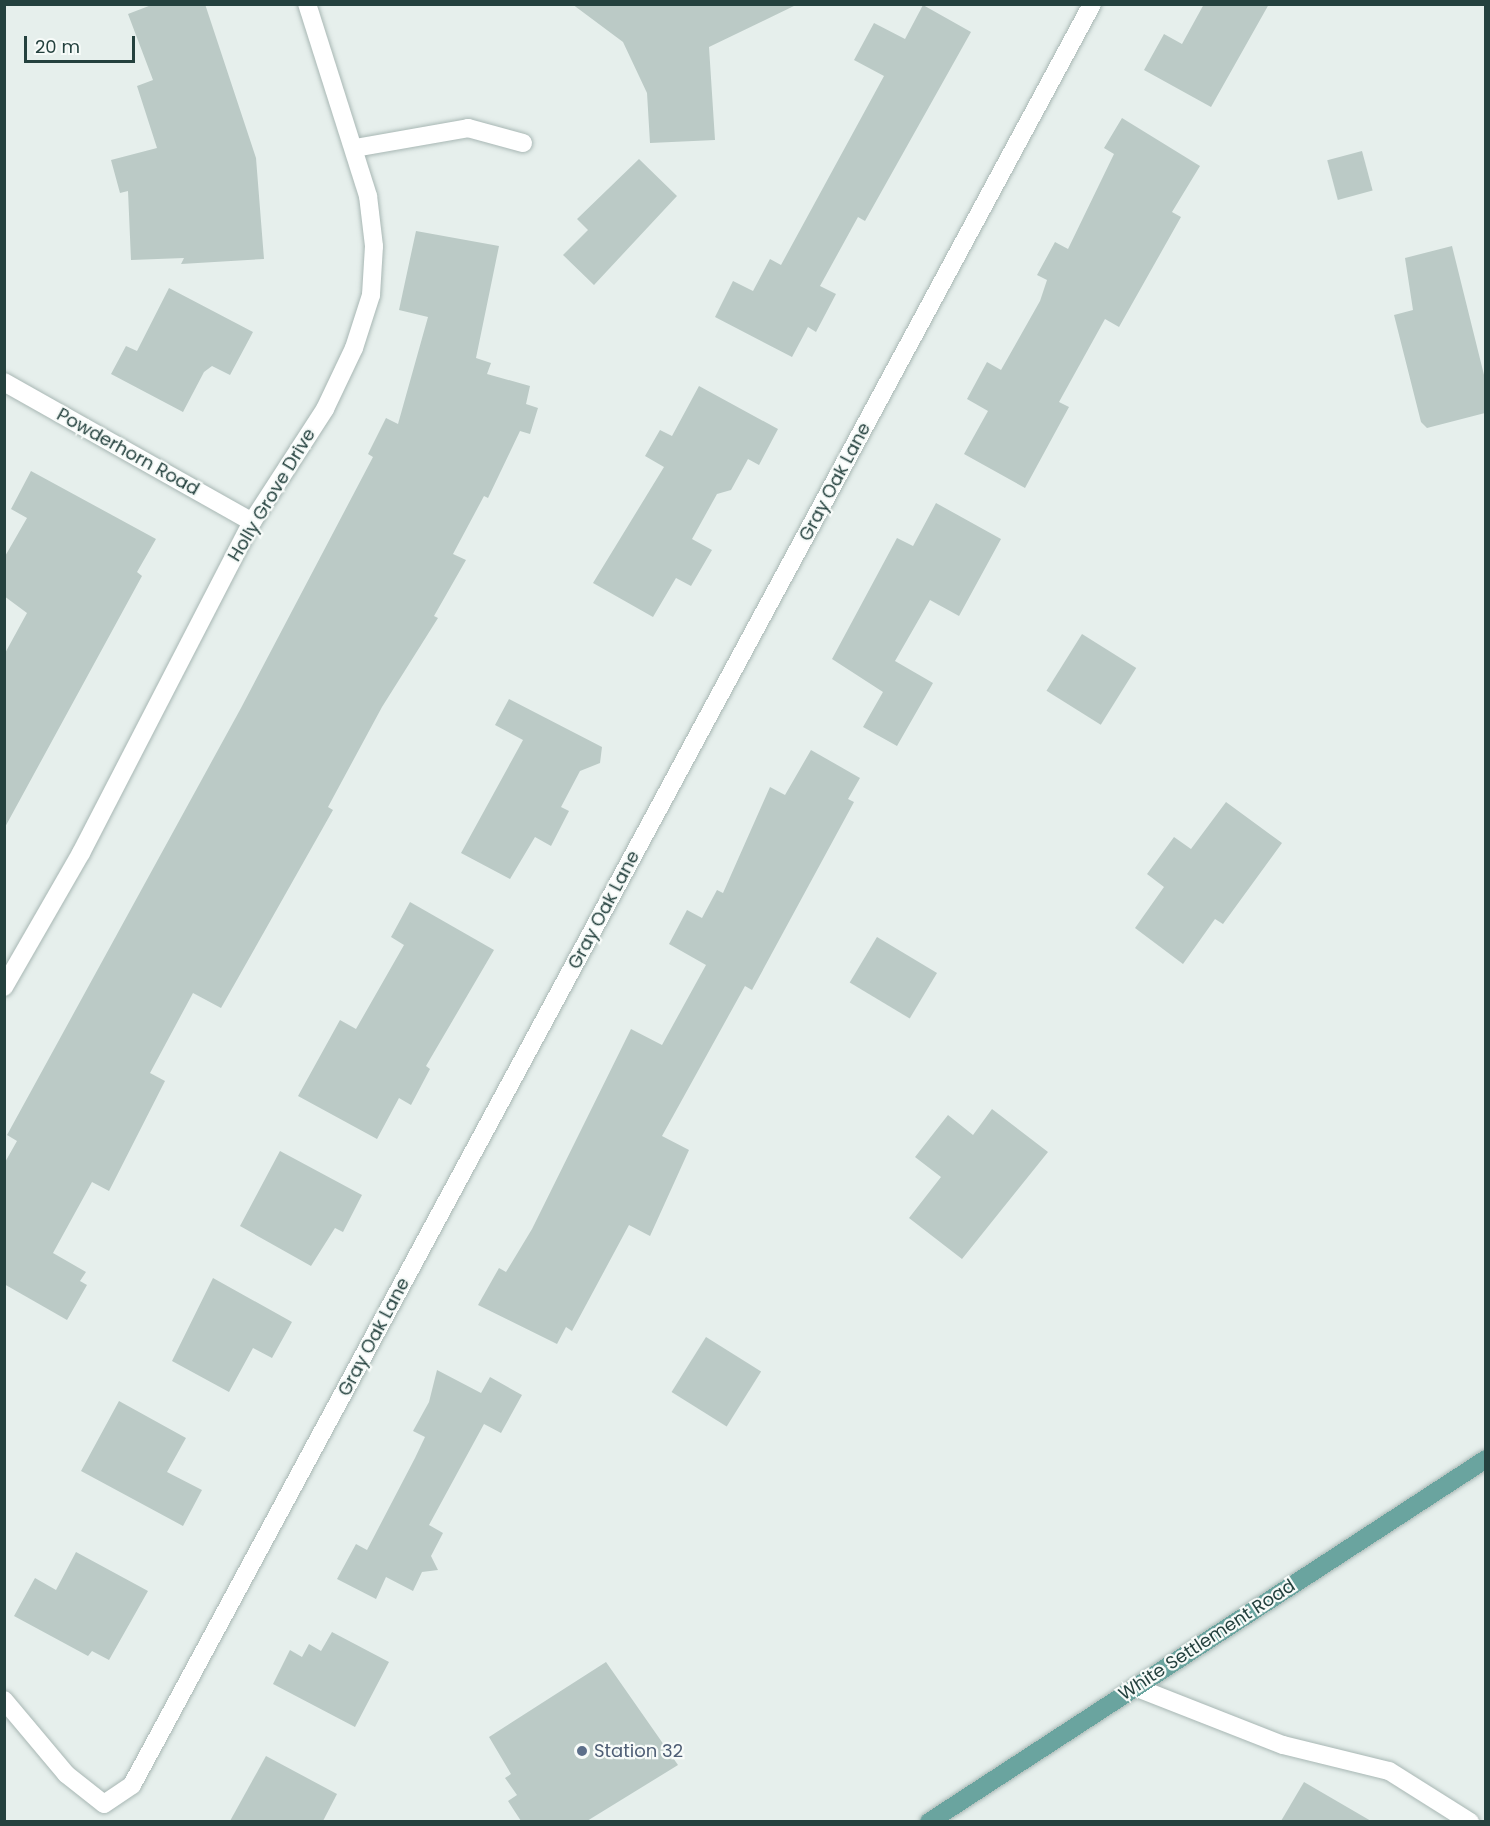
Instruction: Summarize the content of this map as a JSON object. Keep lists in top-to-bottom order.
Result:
{
  "streets": {
    "main road": ["White Settlement Road"],
    "street": ["Powderhorn Road", "Gray Oak Lane", "Holly Grove Drive"]
  },
  "crossings": [
    ["Powderhorn Road", "Holly Grove Drive"]
  ],
  "places": ["Station 32"],
  "scale_bar": "20 m"
}
